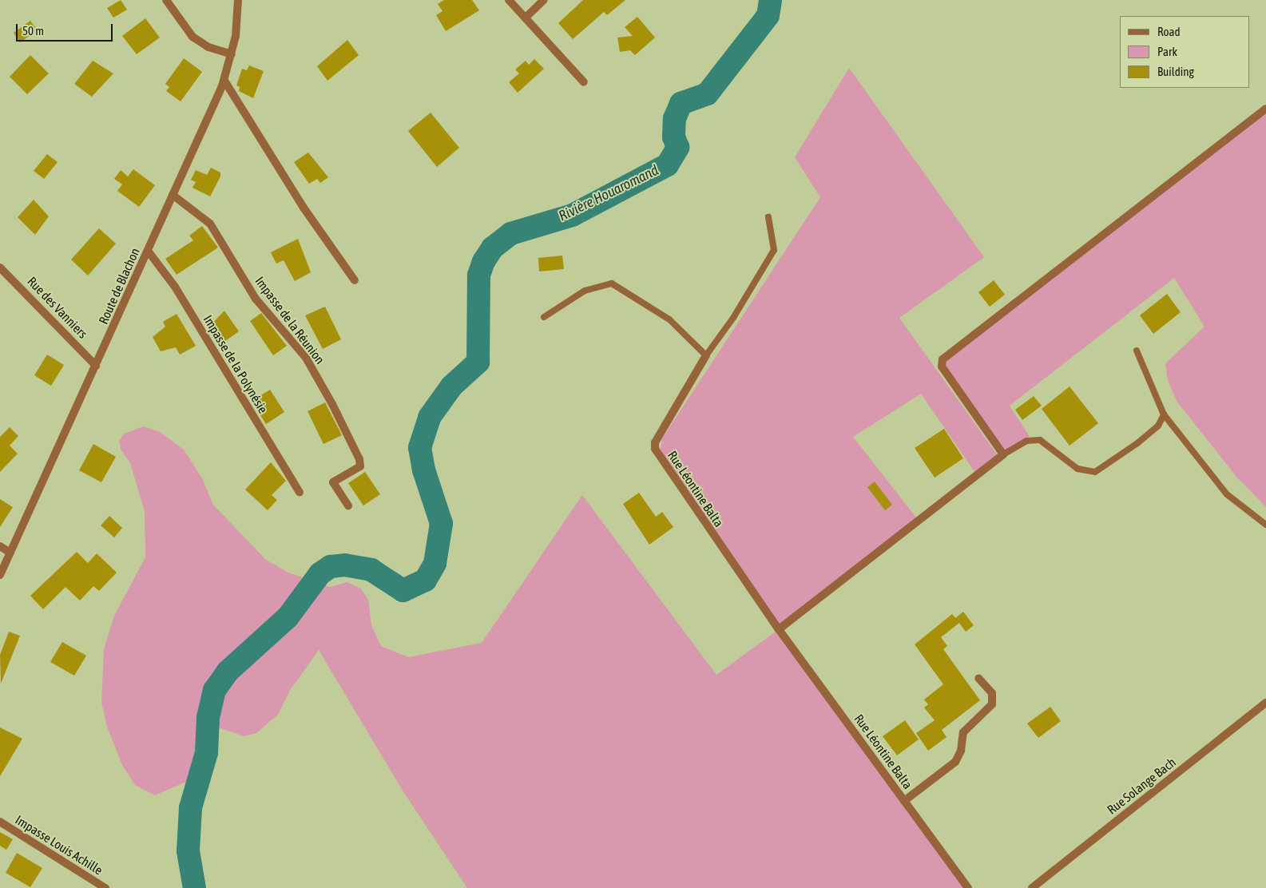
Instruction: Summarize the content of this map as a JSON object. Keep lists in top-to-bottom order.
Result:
{
  "streets": {
    "street": [
      "Route de Blachon",
      "Rue des Vanniers",
      "Impasse de la Réunion",
      "Impasse de la Polynésie",
      "Rue Léontine Balta",
      "Rue Solange Bach",
      "Impasse Louis Achille"
    ]
  },
  "crossings": [
    ["Route de Blachon", "Rue des Vanniers"],
    ["Route de Blachon", "Impasse de la Réunion"],
    ["Route de Blachon", "Impasse de la Polynésie"]
  ],
  "water": ["Rivière Houaromand"],
  "legend": ["Road", "Park", "Building"],
  "scale_bar": "50 m"
}
